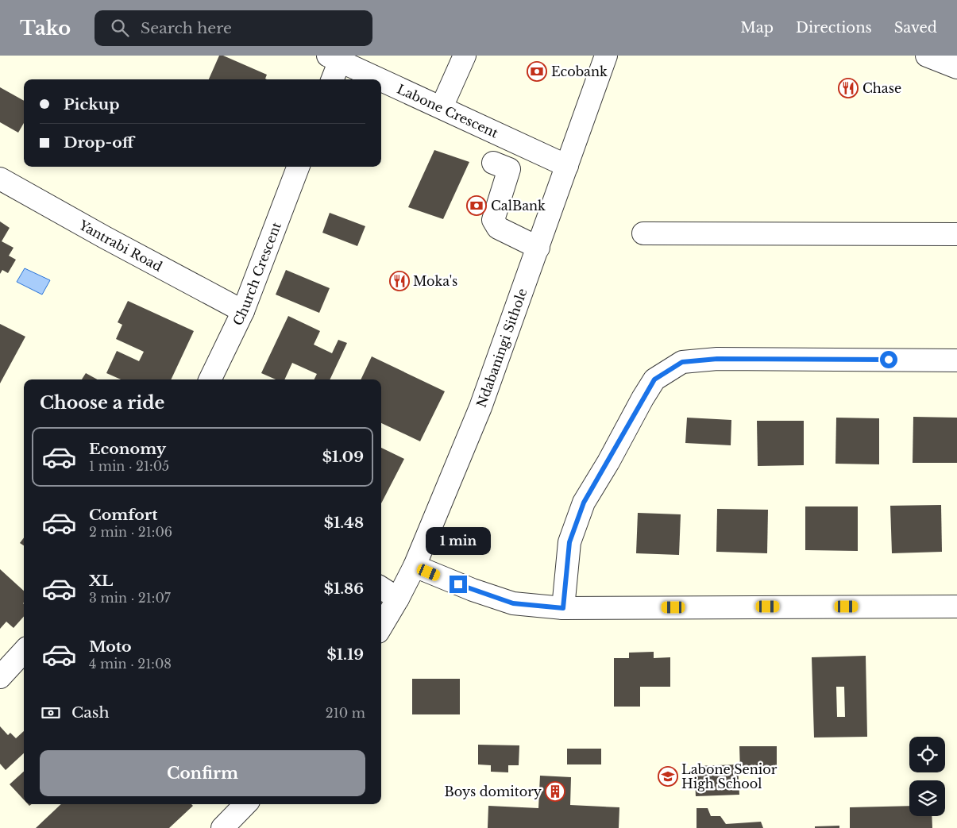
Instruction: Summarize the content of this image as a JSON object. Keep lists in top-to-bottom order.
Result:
{
  "streets": {
    "street": [
      "Labone Crescent",
      "Yantrabi Road",
      "Church Crescent",
      "Ndabaningi Sithole"
    ]
  },
  "crossings": [
    ["Labone Crescent", "Ndabaningi Sithole"],
    ["Yantrabi Road", "Church Crescent"]
  ],
  "places": {
    "bank": ["Ecobank", "CalBank"],
    "restaurant": ["Chase", "Moka's"],
    "school or university": ["Labone Senior High School"],
    "building": ["Boys domitory"]
  },
  "page": {
    "header": "Tako",
    "search": "Search here",
    "nav": ["Map", "Directions", "Saved"],
    "banner": ["Pickup", "Drop-off"],
    "heading": "Choose a ride",
    "list": [
      {
        "name": "Economy",
        "note": "1 min · 21:05",
        "value": "$1.09"
      },
      {
        "name": "Comfort",
        "note": "2 min · 21:06",
        "value": "$1.48"
      },
      {
        "name": "XL",
        "note": "3 min · 21:07",
        "value": "$1.86"
      },
      {
        "name": "Moto",
        "note": "4 min · 21:08",
        "value": "$1.19"
      }
    ],
    "bubble": "1 min",
    "pay": ["Cash", "210 m"],
    "buttons": "Confirm"
  }
}
